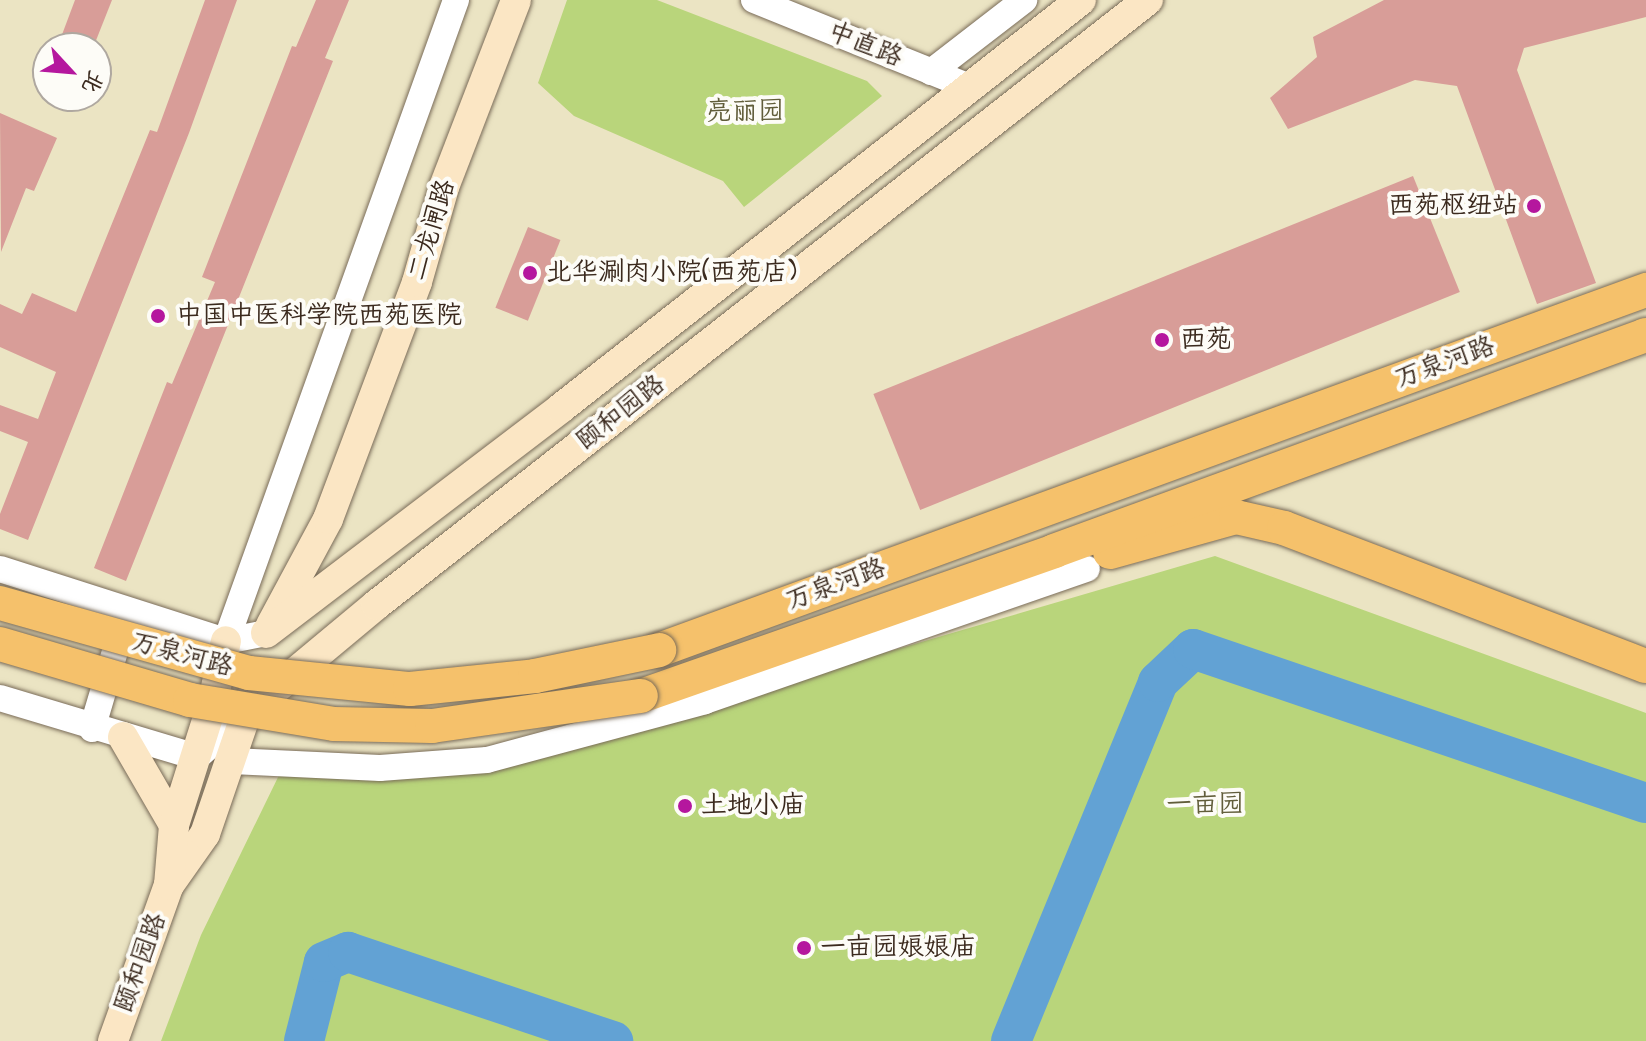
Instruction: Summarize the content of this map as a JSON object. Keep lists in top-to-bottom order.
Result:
{
  "streets": {
    "highway": ["万泉河路"],
    "main road": ["二龙闸路", "颐和园路"],
    "street": ["中直路"]
  },
  "crossings": [
    ["中直路", "颐和园路"],
    ["二龙闸路", "万泉河路"],
    ["二龙闸路", "颐和园路"],
    ["万泉河路", "颐和园路"]
  ],
  "parks": ["亮丽园", "一亩园"],
  "places": [
    "西苑枢纽站",
    "北华涮肉小院(西苑店)",
    "中国中医科学院西苑医院",
    "西苑",
    "土地小庙",
    "一亩园娘娘庙"
  ],
  "north": "bottom right"
}
